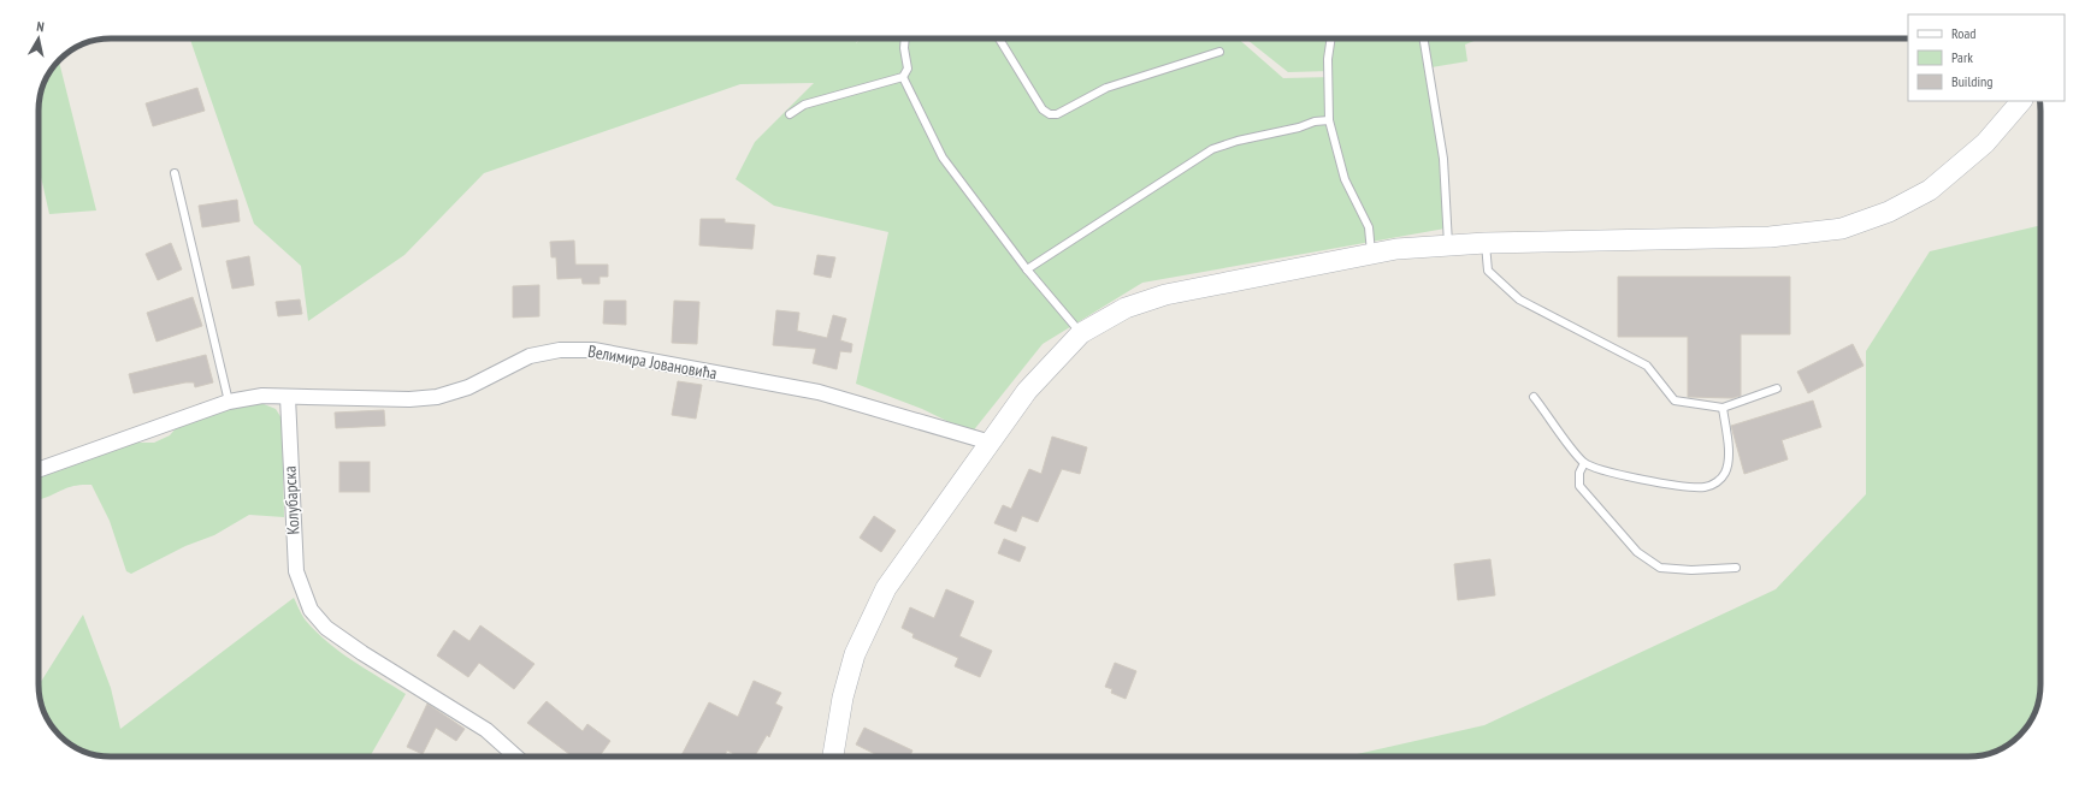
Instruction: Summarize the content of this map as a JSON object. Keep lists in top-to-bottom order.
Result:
{
  "streets": {
    "street": ["Велимира Јовановића", "Колубарска"]
  },
  "crossings": [
    ["Велимира Јовановића", "Колубарска"]
  ],
  "legend": ["Road", "Park", "Building"],
  "north": "top"
}
